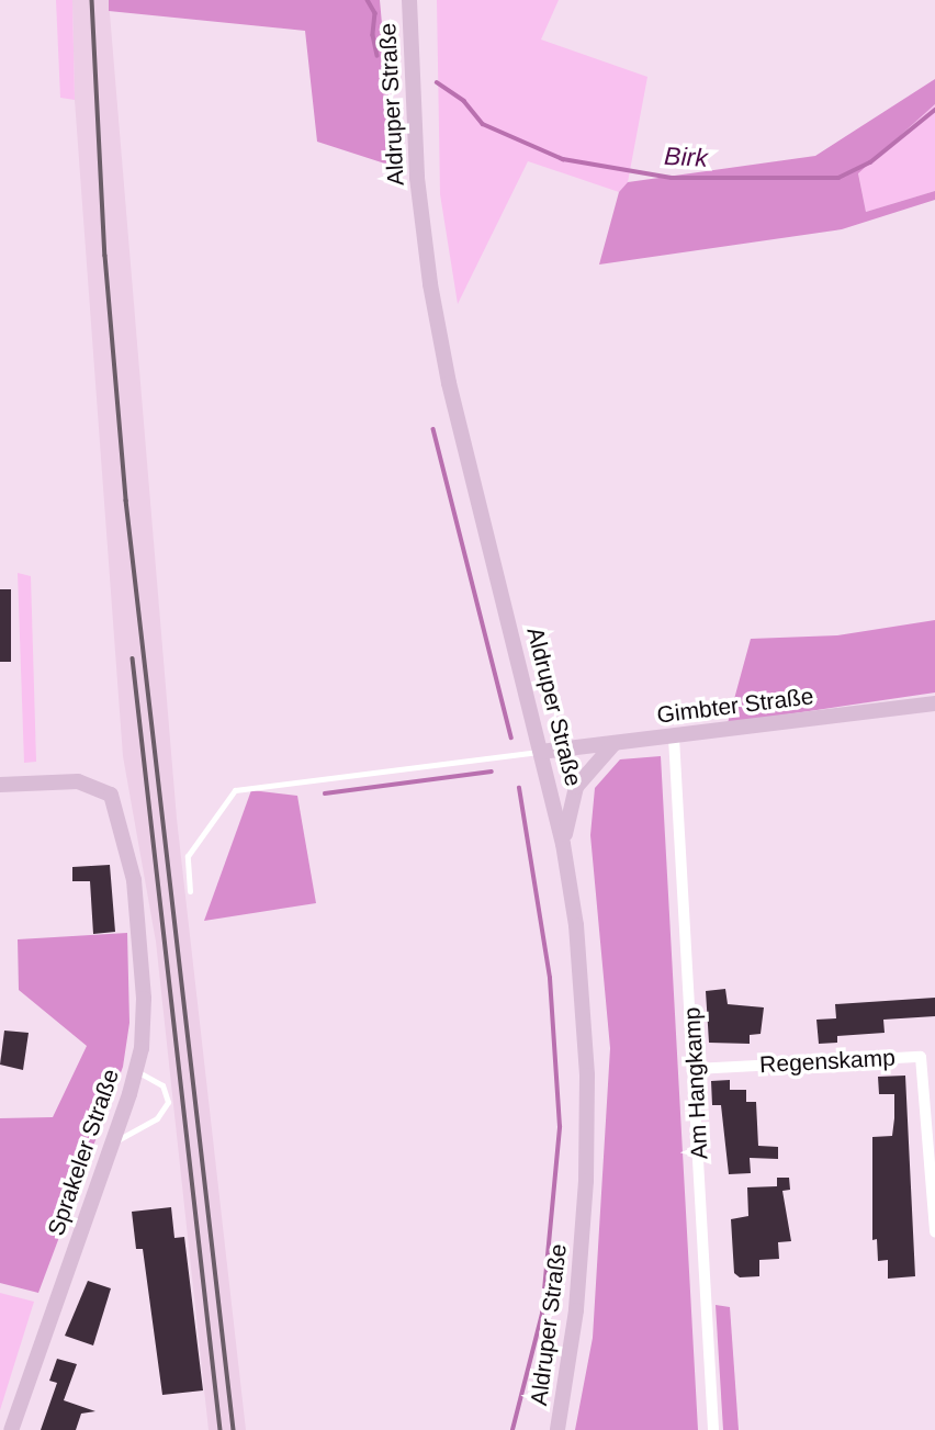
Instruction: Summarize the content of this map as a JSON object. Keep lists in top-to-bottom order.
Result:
{
  "streets": {
    "main road": ["Aldruper Straße", "Gimbter Straße", "Sprakeler Straße"],
    "street": ["Regenskamp", "Am Hangkamp"]
  },
  "crossings": [
    ["Aldruper Straße", "Gimbter Straße"],
    ["Gimbter Straße", "Am Hangkamp"],
    ["Regenskamp", "Am Hangkamp"]
  ],
  "water": ["Birk"]
}
